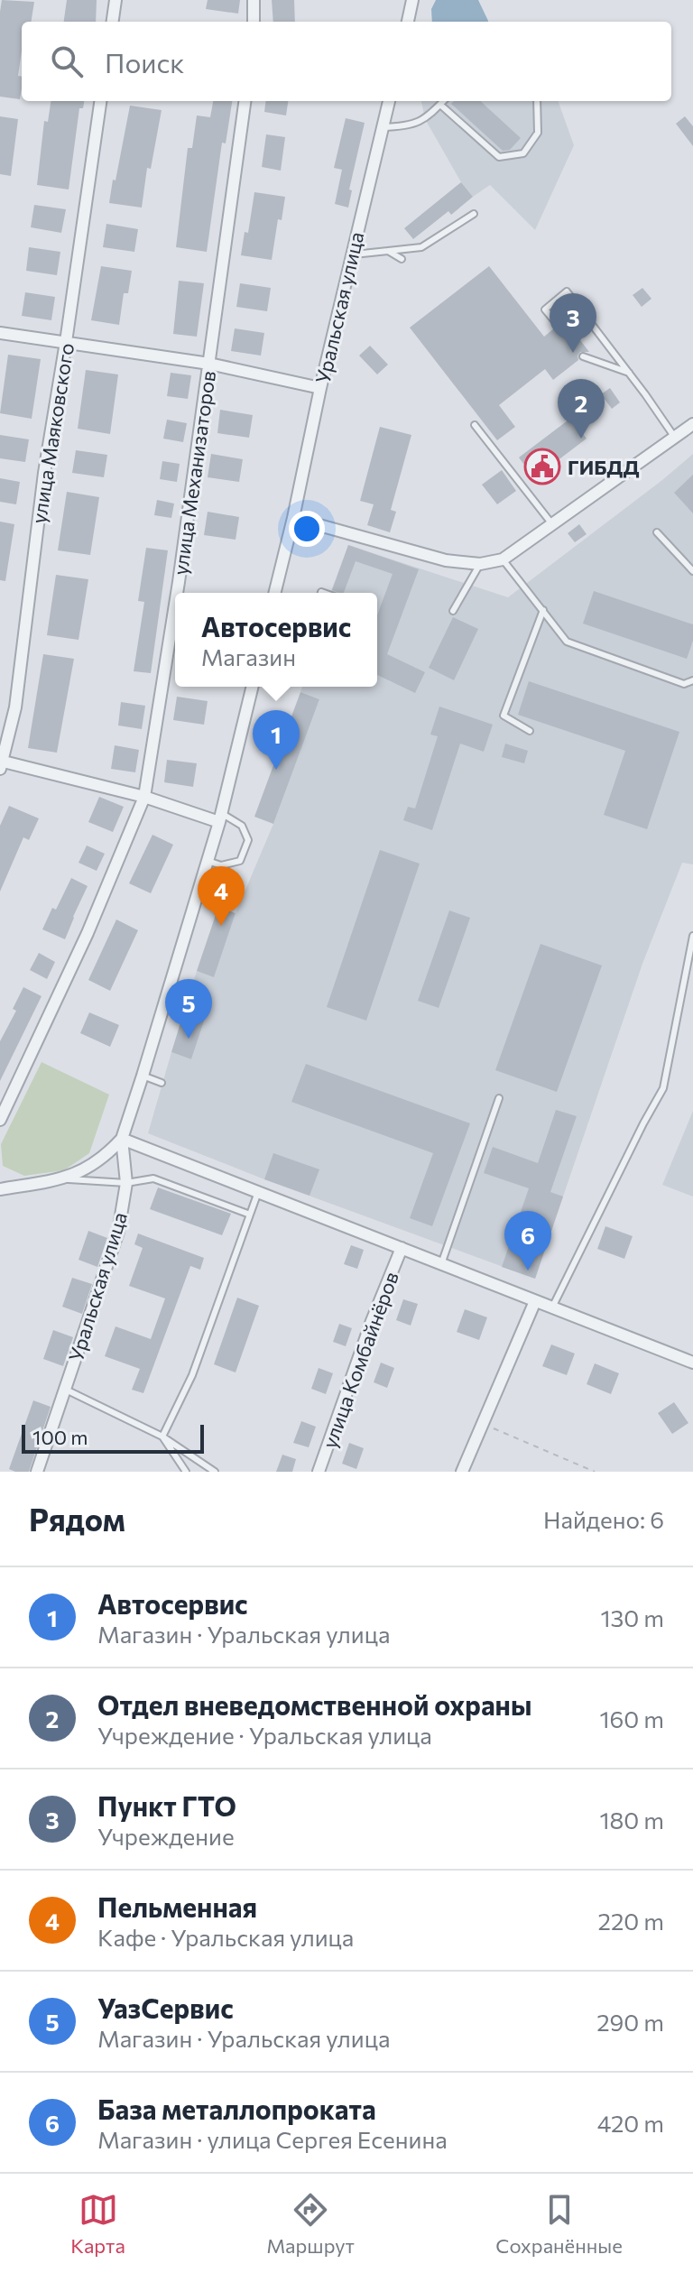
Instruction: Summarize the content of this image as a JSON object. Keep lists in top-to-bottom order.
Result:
{
  "streets": {
    "street": [
      "Уральская улица",
      "улица Маяковского",
      "улица Механизаторов",
      "улица Комбайнёров"
    ]
  },
  "places": {
    "public building": ["ГИБДД"]
  },
  "scale_bar": "100 m",
  "page": {
    "search": "Поиск",
    "pins": [
      "3",
      "2",
      "1",
      "4",
      "5",
      "6"
    ],
    "popup": ["Автосервис", "Магазин"],
    "scale": "100 m",
    "heading": ["Рядом", "Найдено: 6"],
    "list": [
      {
        "mark": "1",
        "name": "Автосервис",
        "note": "Магазин · Уральская улица",
        "value": "130 m"
      },
      {
        "mark": "2",
        "name": "Отдел вневедомственной охраны",
        "note": "Учреждение · Уральская улица",
        "value": "160 m"
      },
      {
        "mark": "3",
        "name": "Пункт ГТО",
        "note": "Учреждение",
        "value": "180 m"
      },
      {
        "mark": "4",
        "name": "Пельменная",
        "note": "Кафе · Уральская улица",
        "value": "220 m"
      },
      {
        "mark": "5",
        "name": "УазСервис",
        "note": "Магазин · Уральская улица",
        "value": "290 m"
      },
      {
        "mark": "6",
        "name": "База металлопроката",
        "note": "Магазин · улица Сергея Есенина",
        "value": "420 m"
      }
    ],
    "nav": ["Карта", "Маршрут", "Сохранённые"]
  }
}
